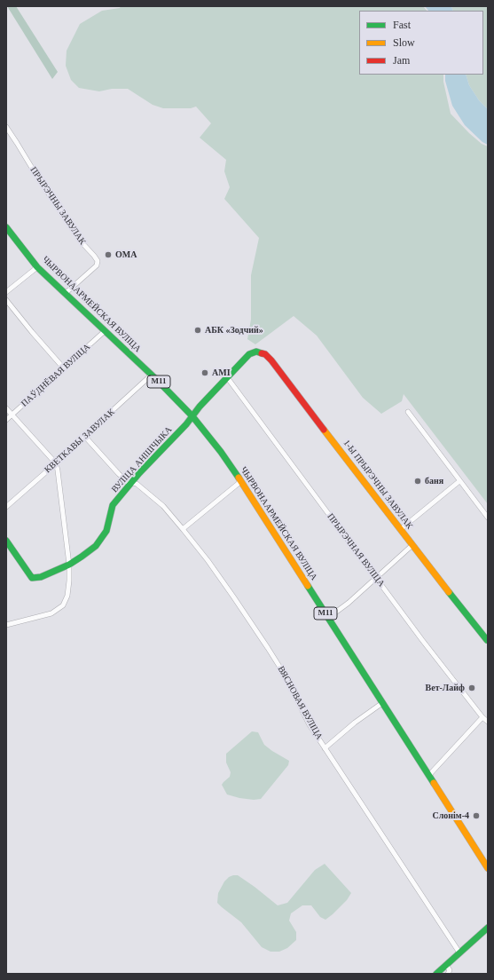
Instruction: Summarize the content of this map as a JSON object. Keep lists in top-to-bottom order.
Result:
{
  "streets": {
    "main road": [
      "ЧЫРВОНААРМЕЙСКАЯ ВУЛІЦА",
      "М11",
      "ВУЛІЦА АНІШЧЫКА",
      "1-Ы ПРЫРЭЧНЫ ЗАВУЛАК"
    ],
    "street": [
      "ПРЫРЭЧНЫ ЗАВУЛАК",
      "ПАЎДНЁВАЯ ВУЛІЦА",
      "КВЕТКАВЫ ЗАВУЛАК",
      "ПРЫРЭЧНАЯ ВУЛІЦА",
      "ВЯСНОВАЯ ВУЛІЦА"
    ]
  },
  "crossings": [
    ["ПРЫРЭЧНЫ ЗАВУЛАК", "ЧЫРВОНААРМЕЙСКАЯ ВУЛІЦА"],
    ["ЧЫРВОНААРМЕЙСКАЯ ВУЛІЦА", "ПАЎДНЁВАЯ ВУЛІЦА"],
    ["ЧЫРВОНААРМЕЙСКАЯ ВУЛІЦА", "КВЕТКАВЫ ЗАВУЛАК"],
    ["ЧЫРВОНААРМЕЙСКАЯ ВУЛІЦА", "ВУЛІЦА АНІШЧЫКА"],
    ["КВЕТКАВЫ ЗАВУЛАК", "ВЯСНОВАЯ ВУЛІЦА"],
    ["ВУЛІЦА АНІШЧЫКА", "1-Ы ПРЫРЭЧНЫ ЗАВУЛАК"],
    ["ВУЛІЦА АНІШЧЫКА", "ПРЫРЭЧНАЯ ВУЛІЦА"],
    ["ВУЛІЦА АНІШЧЫКА", "ВЯСНОВАЯ ВУЛІЦА"]
  ],
  "places": [
    "ОМА",
    "АБК «Зодчий»",
    "AMI",
    "баня",
    "Вет-Лайф",
    "Слонім-4"
  ],
  "legend": ["Fast", "Slow", "Jam"]
}
